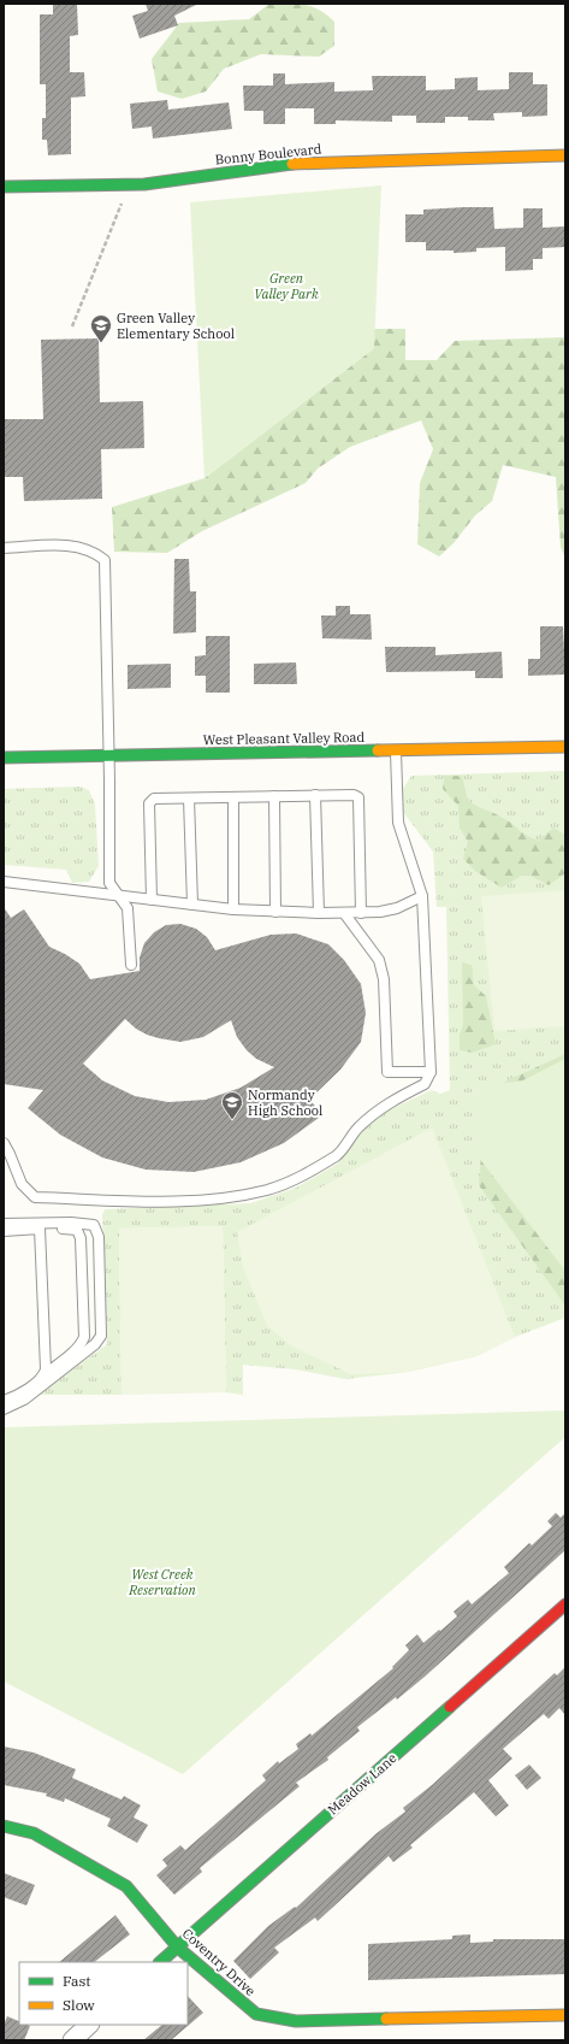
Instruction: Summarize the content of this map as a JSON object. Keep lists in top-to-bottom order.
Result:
{
  "streets": {
    "street": [
      "Bonny Boulevard",
      "West Pleasant Valley Road",
      "Meadow Lane",
      "Coventry Drive"
    ]
  },
  "crossings": [
    ["Meadow Lane", "Coventry Drive"]
  ],
  "parks": ["Green Valley Park", "West Creek Reservation"],
  "places": {
    "school or university": ["Green Valley Elementary School", "Normandy High School"]
  },
  "legend": ["Fast", "Slow"]
}
